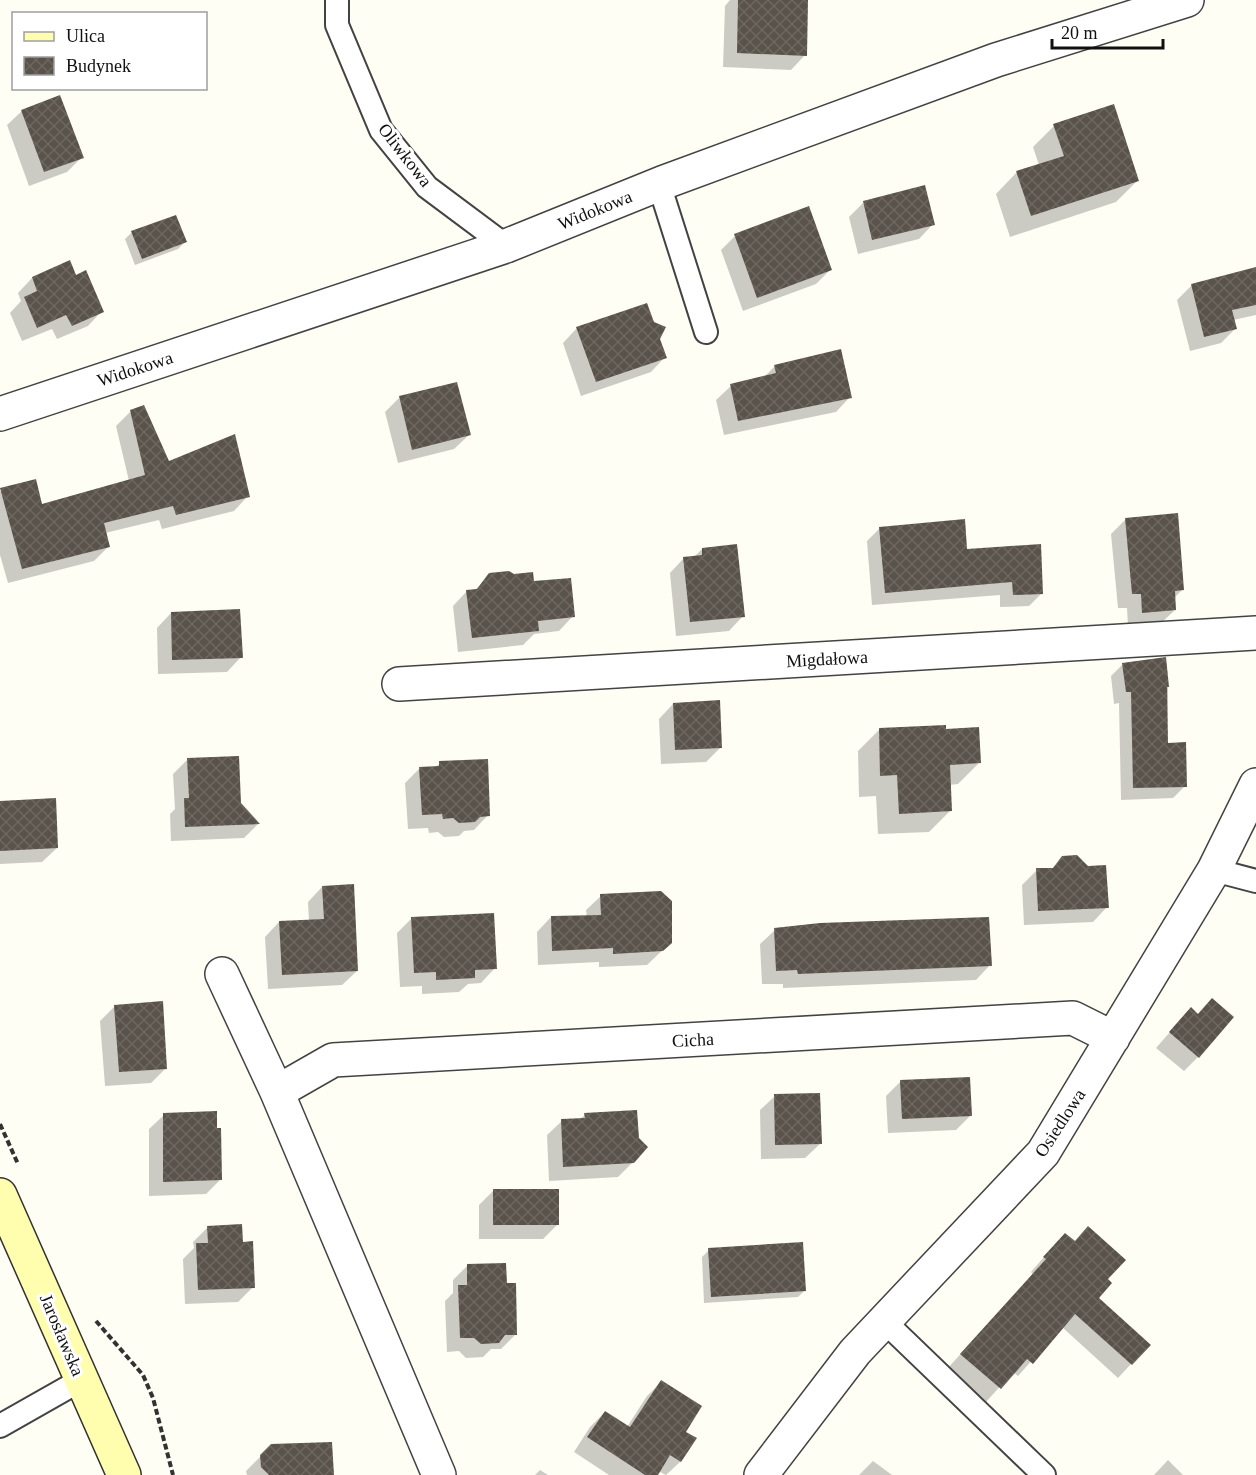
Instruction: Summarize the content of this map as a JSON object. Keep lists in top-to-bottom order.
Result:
{
  "streets": {
    "main road": ["Jarosławska"],
    "street": [
      "Widokowa",
      "Migdałowa",
      "Cicha",
      "Osiedlowa"
    ],
    "lane": ["Oliwkowa"]
  },
  "crossings": [
    ["Oliwkowa", "Widokowa"],
    ["Cicha", "Osiedlowa"]
  ],
  "legend": ["Ulica", "Budynek"],
  "scale_bar": "20 m"
}
